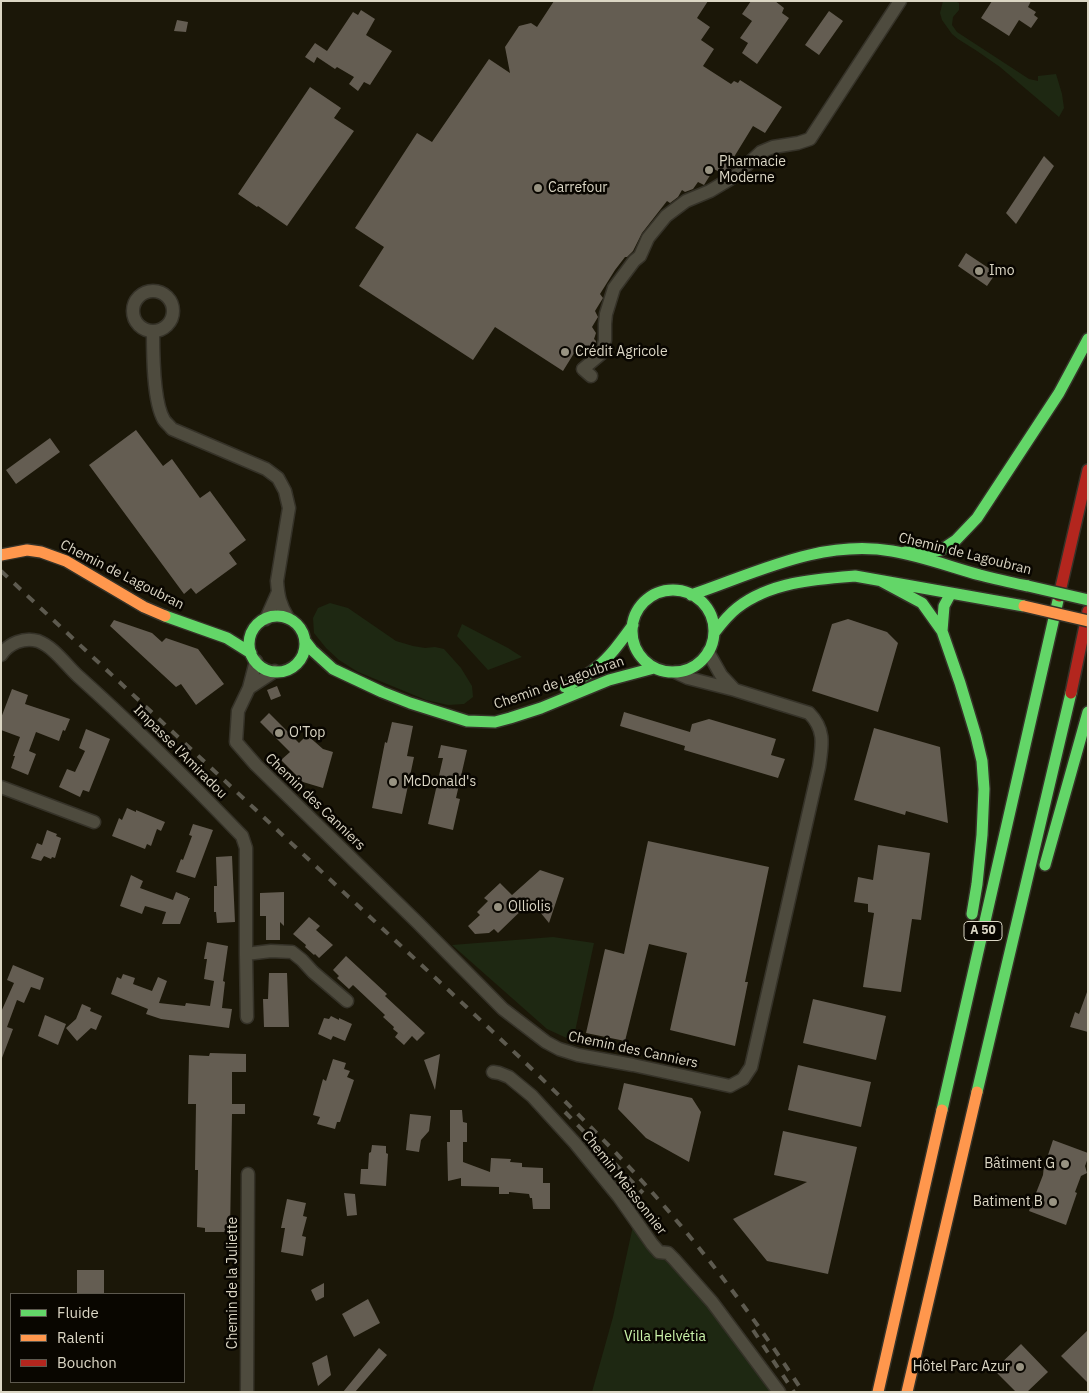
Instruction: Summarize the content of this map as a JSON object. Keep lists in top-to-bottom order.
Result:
{
  "streets": {
    "main road": ["Chemin de Lagoubran", "A 50"],
    "street": [
      "Impasse l'Amiradou",
      "Chemin des Canniers",
      "Chemin Meissonnier",
      "Chemin de la Juliette"
    ]
  },
  "crossings": [
    ["Chemin de Lagoubran", "Chemin des Canniers"]
  ],
  "parks": ["Villa Helvétia"],
  "places": [
    "Pharmacie Moderne",
    "Carrefour",
    "Imo",
    "Crédit Agricole",
    "O'Top",
    "McDonald's",
    "Olliolis",
    "Bâtiment G",
    "Batiment B",
    "Hôtel Parc Azur"
  ],
  "legend": ["Fluide", "Ralenti", "Bouchon"]
}
